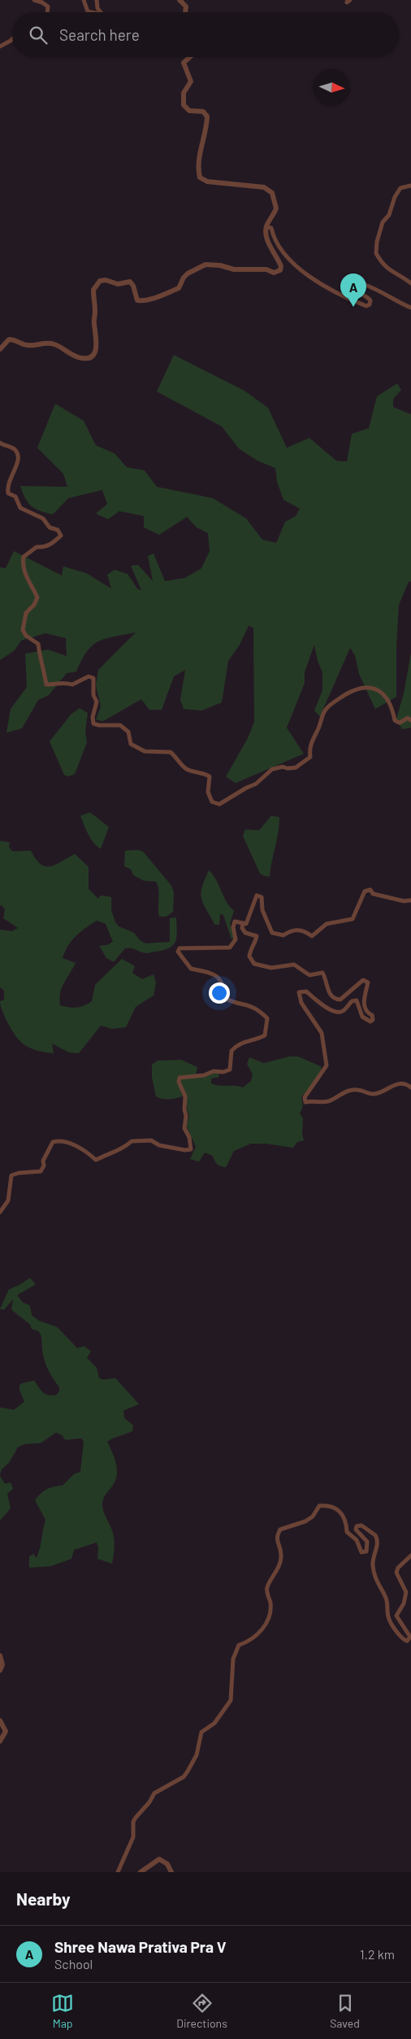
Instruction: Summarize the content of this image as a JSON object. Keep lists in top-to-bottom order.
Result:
{
  "north": "right",
  "page": {
    "search": "Search here",
    "pins": "A",
    "heading": "Nearby",
    "list": [
      {
        "mark": "A",
        "name": "Shree Nawa Prativa Pra V",
        "note": "School",
        "value": "1.2 km"
      }
    ],
    "nav": ["Map", "Directions", "Saved"]
  }
}
